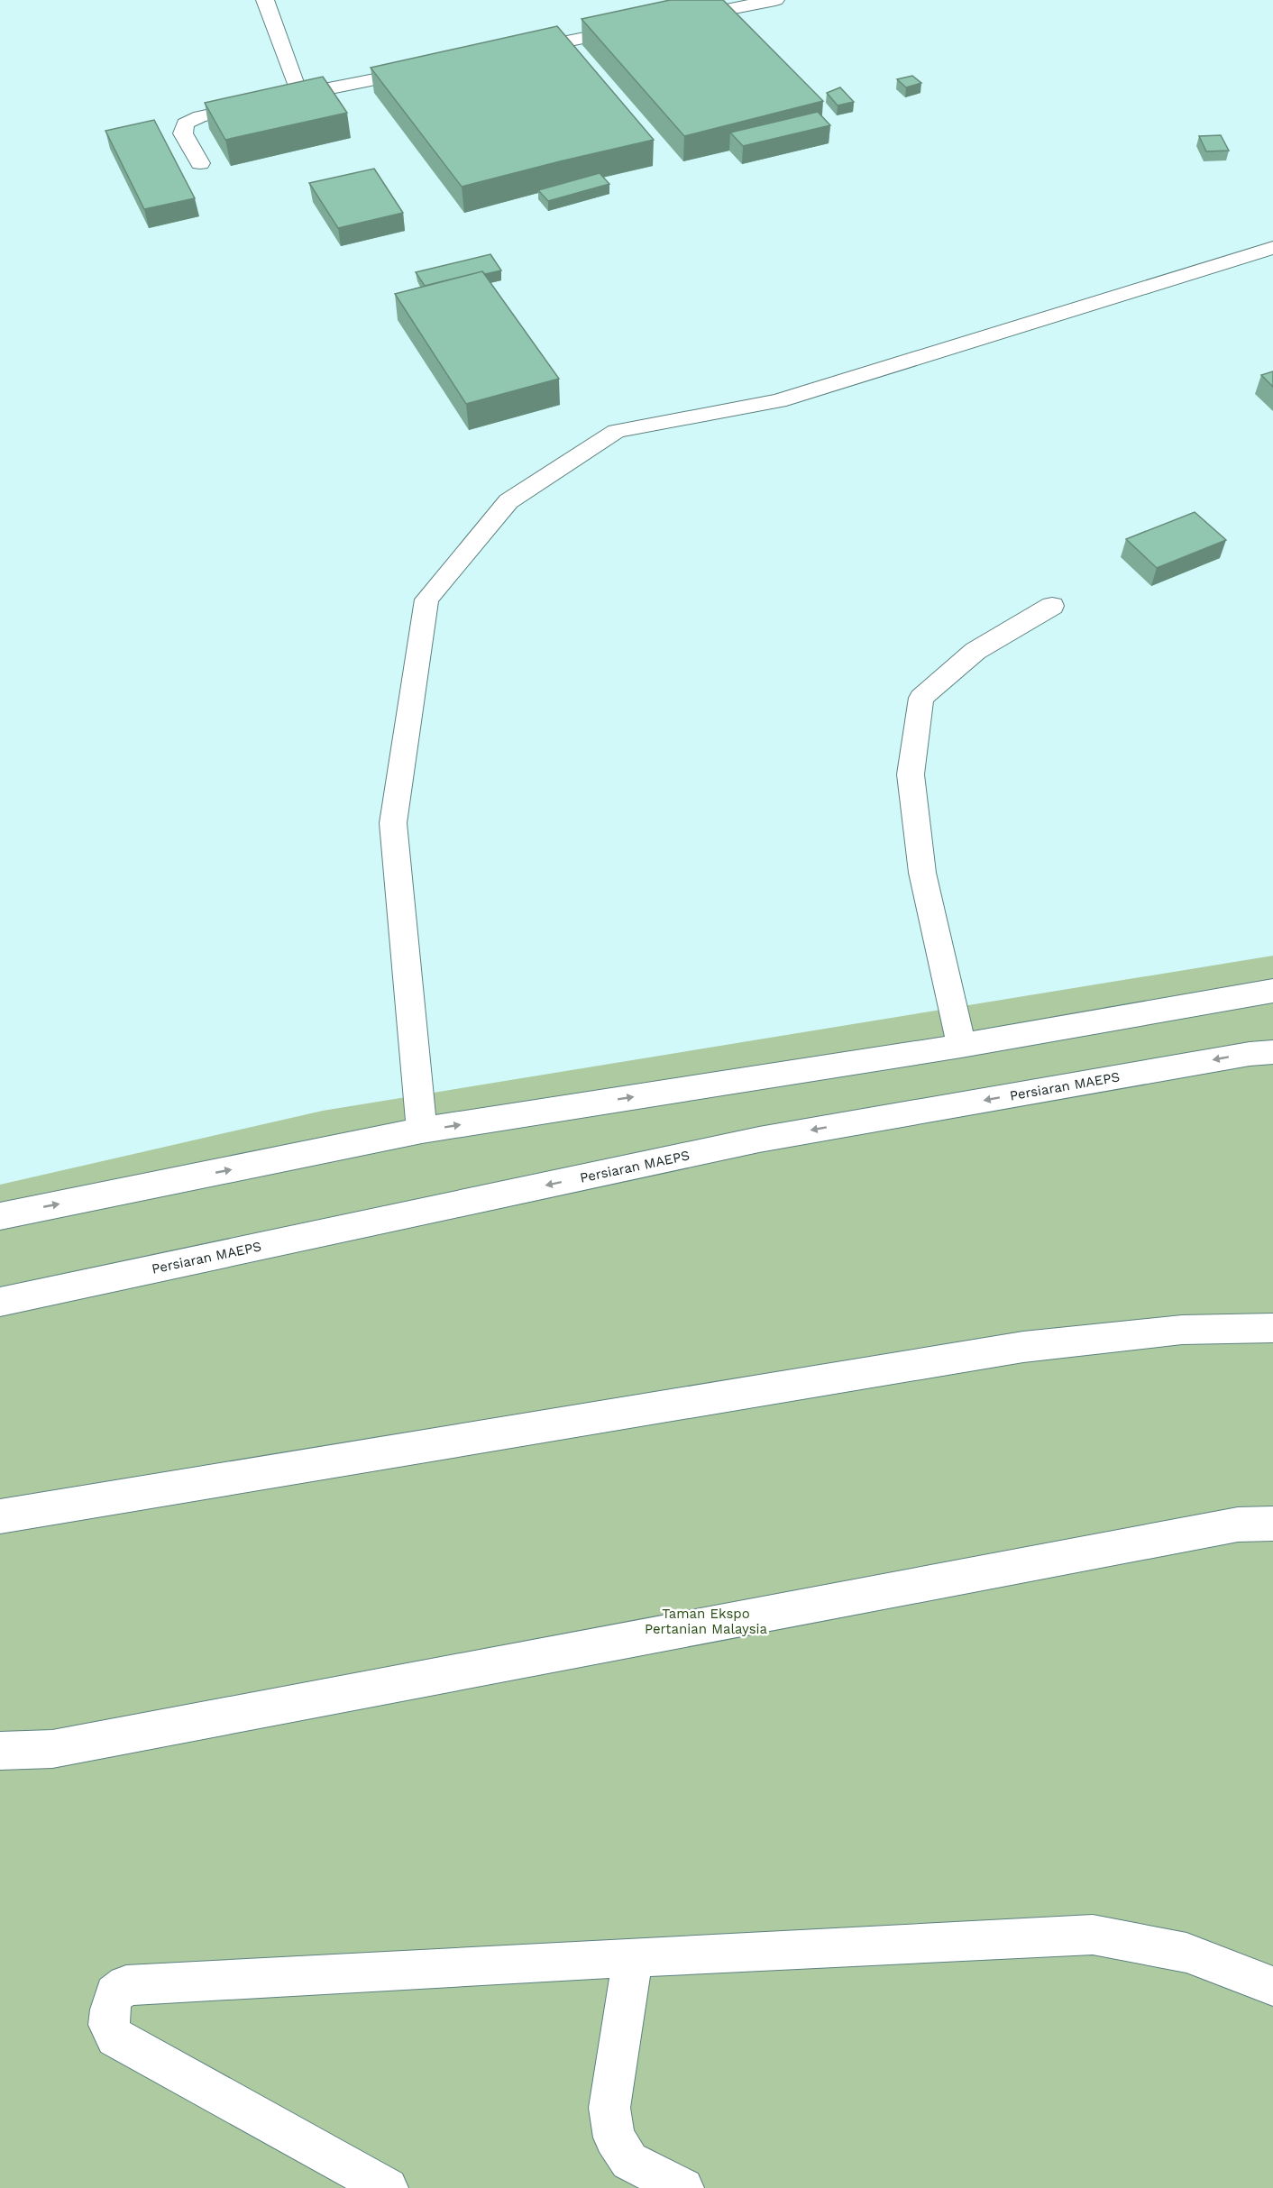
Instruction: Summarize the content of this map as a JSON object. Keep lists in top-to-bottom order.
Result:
{
  "streets": {
    "street": ["Persiaran MAEPS"]
  },
  "parks": ["Taman Ekspo Pertanian Malaysia"]
}
